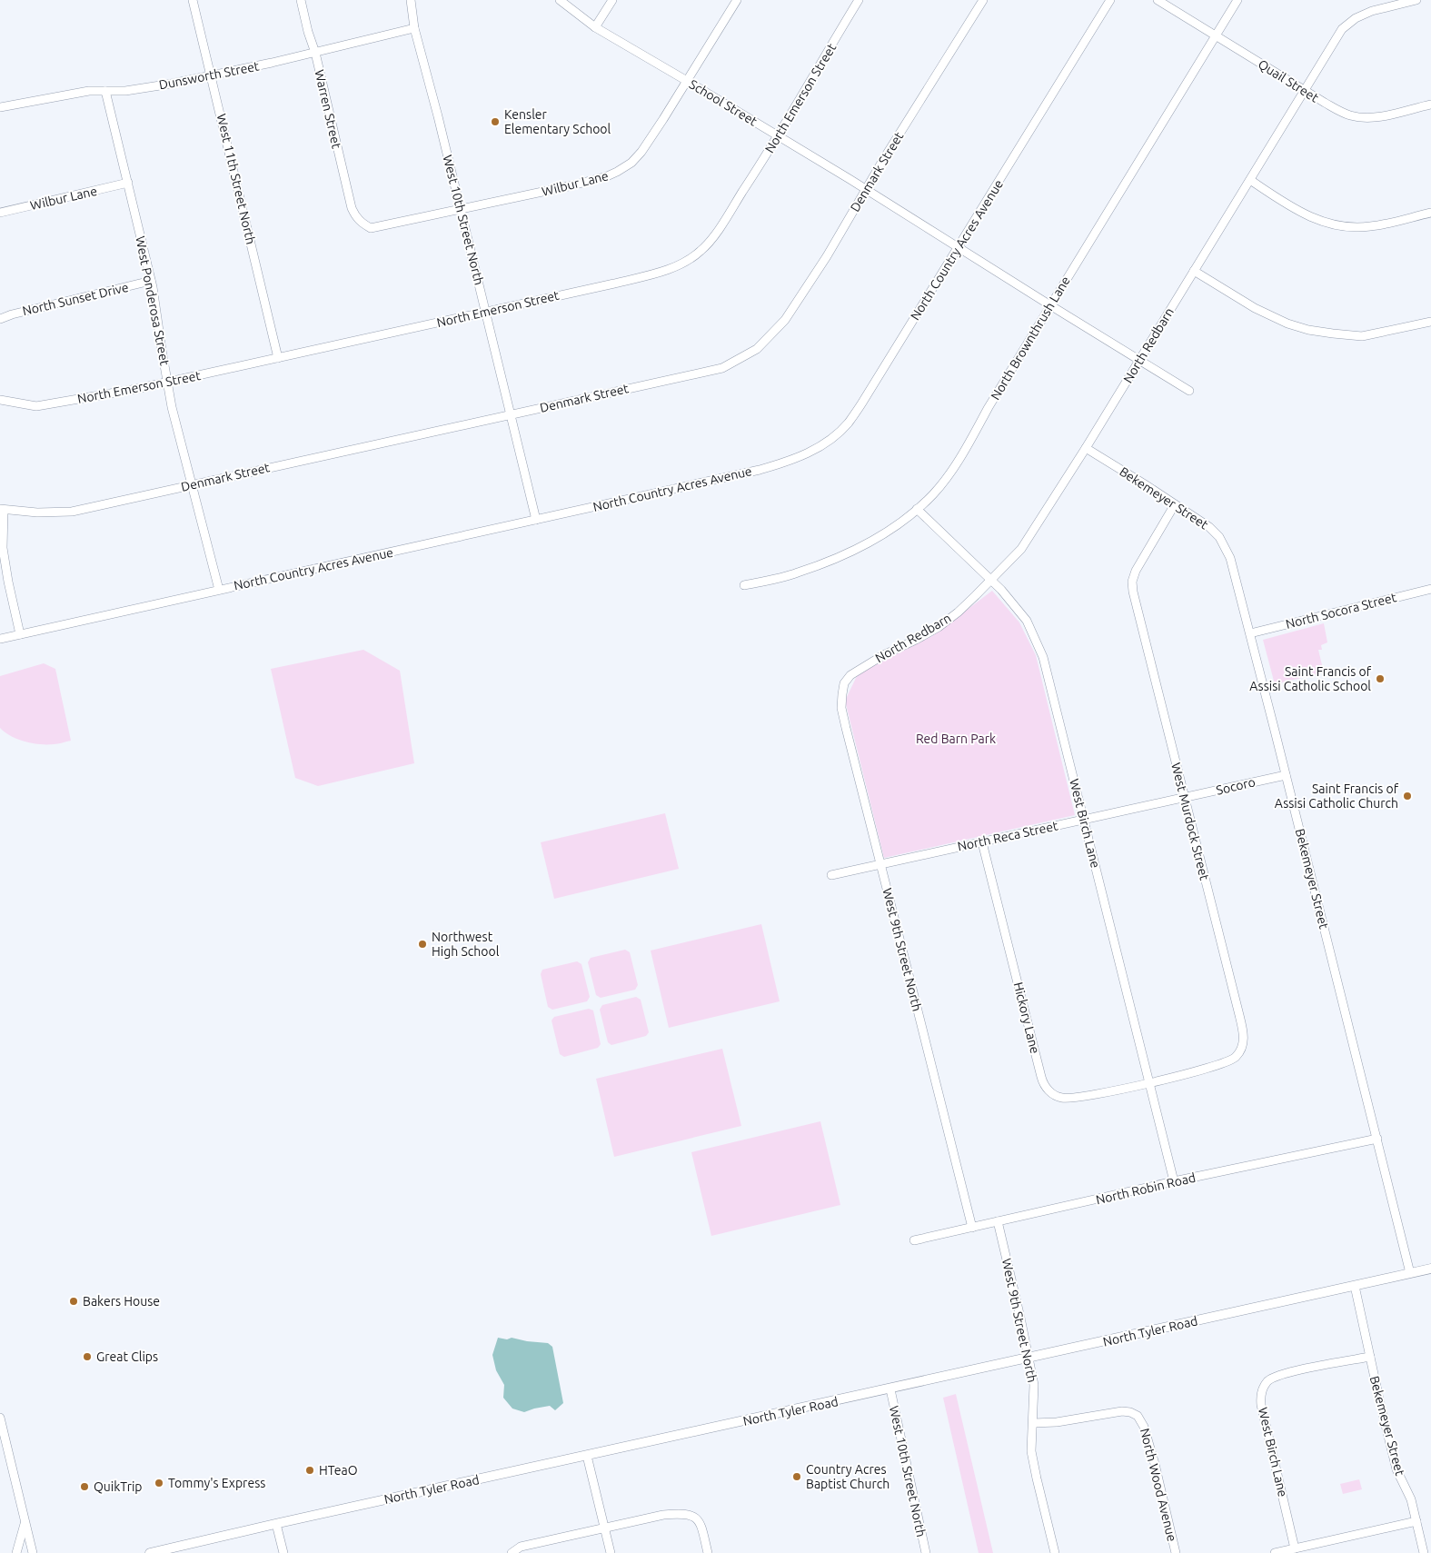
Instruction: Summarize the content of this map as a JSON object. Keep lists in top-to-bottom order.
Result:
{
  "streets": {
    "main road": ["North Tyler Road"],
    "street": [
      "Dunsworth Street",
      "Quail Street",
      "North Emerson Street",
      "School Street",
      "Warren Street",
      "Denmark Street",
      "West 11th Street North",
      "Wilbur Lane",
      "West 10th Street North",
      "North Country Acres Avenue",
      "North Sunset Drive",
      "West Ponderosa Street",
      "North Brownthrush Lane",
      "North Redbarn",
      "Bekemeyer Street",
      "North Socora Street",
      "Socoro",
      "West Murdock Street",
      "West Birch Lane",
      "North Reca Street",
      "West 9th Street North",
      "Hickory Lane",
      "North Robin Road",
      "North Wood Avenue"
    ]
  },
  "crossings": [
    ["Dunsworth Street", "Warren Street"],
    ["Dunsworth Street", "West 11th Street North"],
    ["Dunsworth Street", "West 10th Street North"],
    ["Dunsworth Street", "West Ponderosa Street"],
    ["Quail Street", "North Brownthrush Lane"],
    ["Quail Street", "North Redbarn"],
    ["North Emerson Street", "School Street"],
    ["North Emerson Street", "West 11th Street North"],
    ["North Emerson Street", "West 10th Street North"],
    ["North Emerson Street", "West Ponderosa Street"],
    ["School Street", "Denmark Street"],
    ["School Street", "Wilbur Lane"],
    ["School Street", "North Country Acres Avenue"],
    ["School Street", "North Brownthrush Lane"],
    ["School Street", "North Redbarn"],
    ["Warren Street", "Wilbur Lane"],
    ["Denmark Street", "West 10th Street North"],
    ["Denmark Street", "West Ponderosa Street"],
    ["Wilbur Lane", "West 10th Street North"],
    ["Wilbur Lane", "West Ponderosa Street"],
    ["West 10th Street North", "North Country Acres Avenue"],
    ["West 10th Street North", "North Tyler Road"],
    ["North Country Acres Avenue", "West Ponderosa Street"],
    ["North Sunset Drive", "West Ponderosa Street"],
    ["North Brownthrush Lane", "West Birch Lane"],
    ["North Redbarn", "Bekemeyer Street"],
    ["North Redbarn", "West Birch Lane"],
    ["North Redbarn", "West 9th Street North"],
    ["Bekemeyer Street", "North Socora Street"],
    ["Bekemeyer Street", "Socoro"],
    ["Bekemeyer Street", "West Murdock Street"],
    ["Bekemeyer Street", "West Birch Lane"],
    ["Bekemeyer Street", "North Robin Road"],
    ["Bekemeyer Street", "North Tyler Road"],
    ["Socoro", "West Murdock Street"],
    ["Socoro", "North Reca Street"],
    ["West Murdock Street", "West Birch Lane"],
    ["West Murdock Street", "North Reca Street"],
    ["West Murdock Street", "Hickory Lane"],
    ["West Birch Lane", "North Reca Street"],
    ["West Birch Lane", "Hickory Lane"],
    ["West Birch Lane", "North Robin Road"],
    ["North Reca Street", "West 9th Street North"],
    ["North Reca Street", "Hickory Lane"],
    ["West 9th Street North", "North Robin Road"],
    ["West 9th Street North", "North Tyler Road"],
    ["West 9th Street North", "North Wood Avenue"]
  ],
  "parks": ["Red Barn Park"],
  "places": [
    "Kensler Elementary School",
    "Saint Francis of Assisi Catholic School",
    "Saint Francis of Assisi Catholic Church",
    "Northwest High School",
    "Bakers House",
    "Great Clips",
    "HTeaO",
    "Country Acres Baptist Church",
    "Tommy's Express",
    "QuikTrip"
  ]
}
